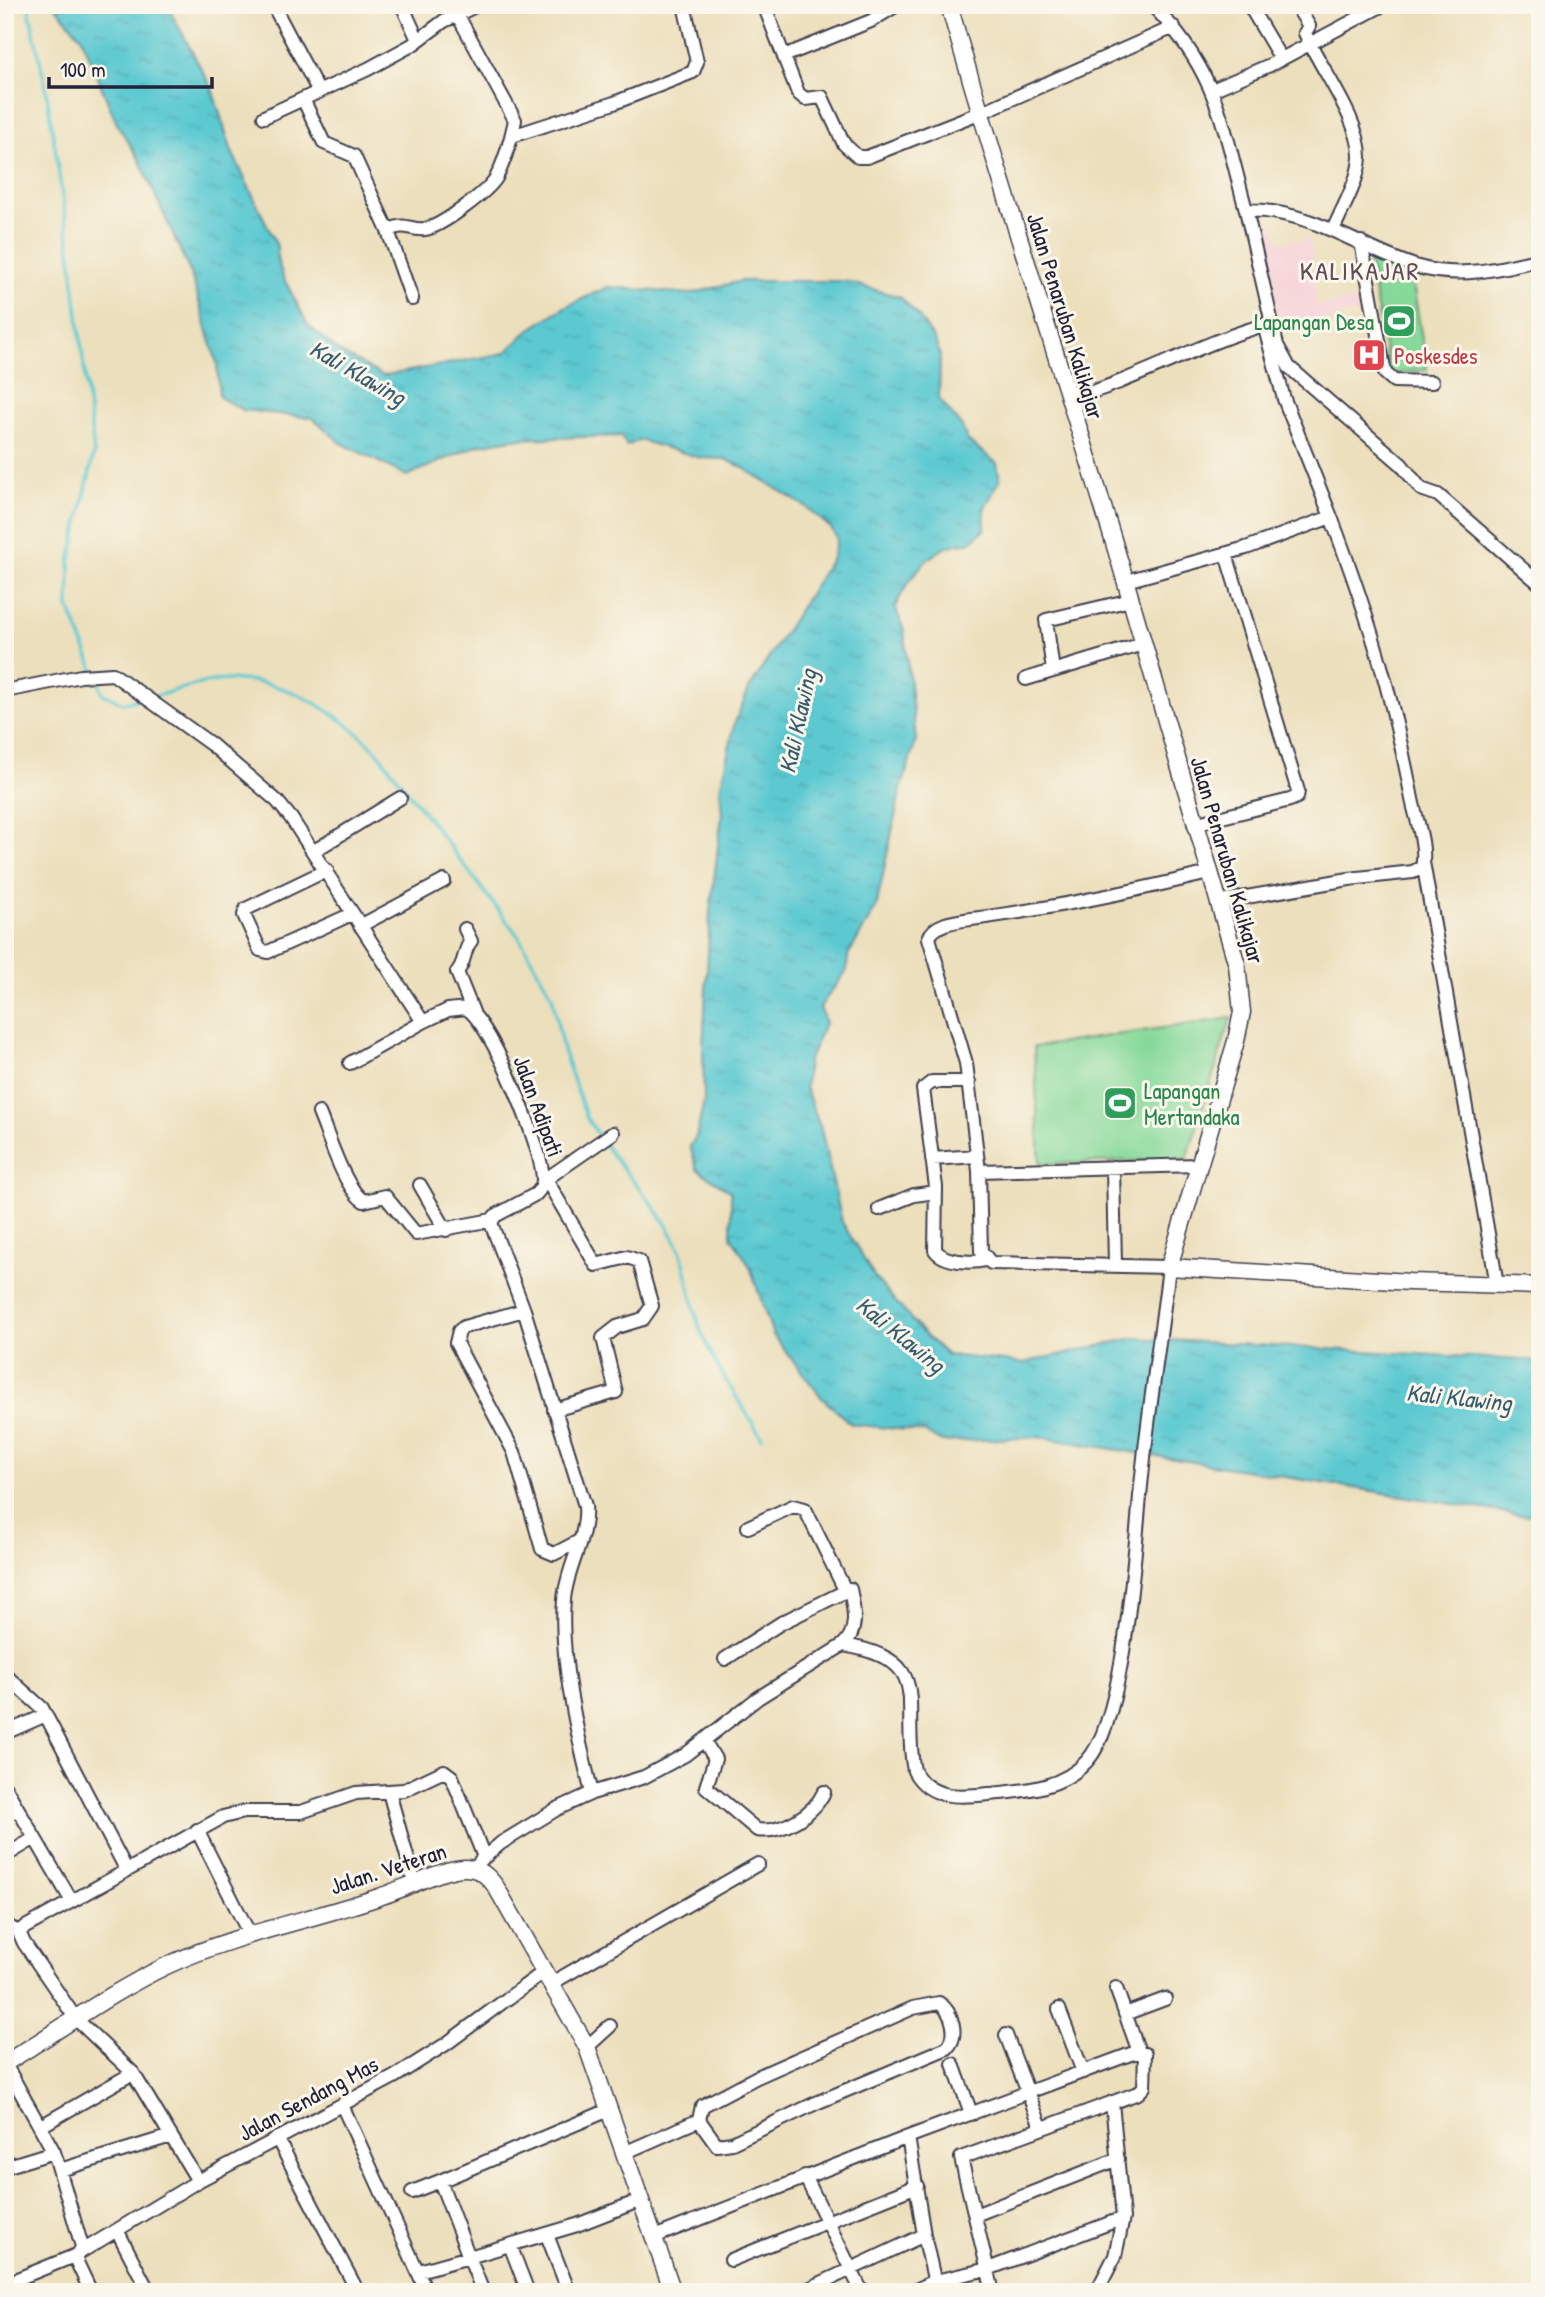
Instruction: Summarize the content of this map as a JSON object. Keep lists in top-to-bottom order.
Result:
{
  "streets": {
    "street": [
      "Jalan Penaruban Kalikajar",
      "Jalan Adipati",
      "Jalan. Veteran",
      "Jalan Sendang Mas"
    ]
  },
  "crossings": [
    ["Jalan. Veteran", "Jalan Sendang Mas"]
  ],
  "districts": ["KALIKAJAR"],
  "water": ["Kali Klawing"],
  "places": {
    "sports": ["Lapangan Desa", "Lapangan Mertandaka"],
    "hospital": ["Poskesdes"]
  },
  "scale_bar": "100 m"
}
